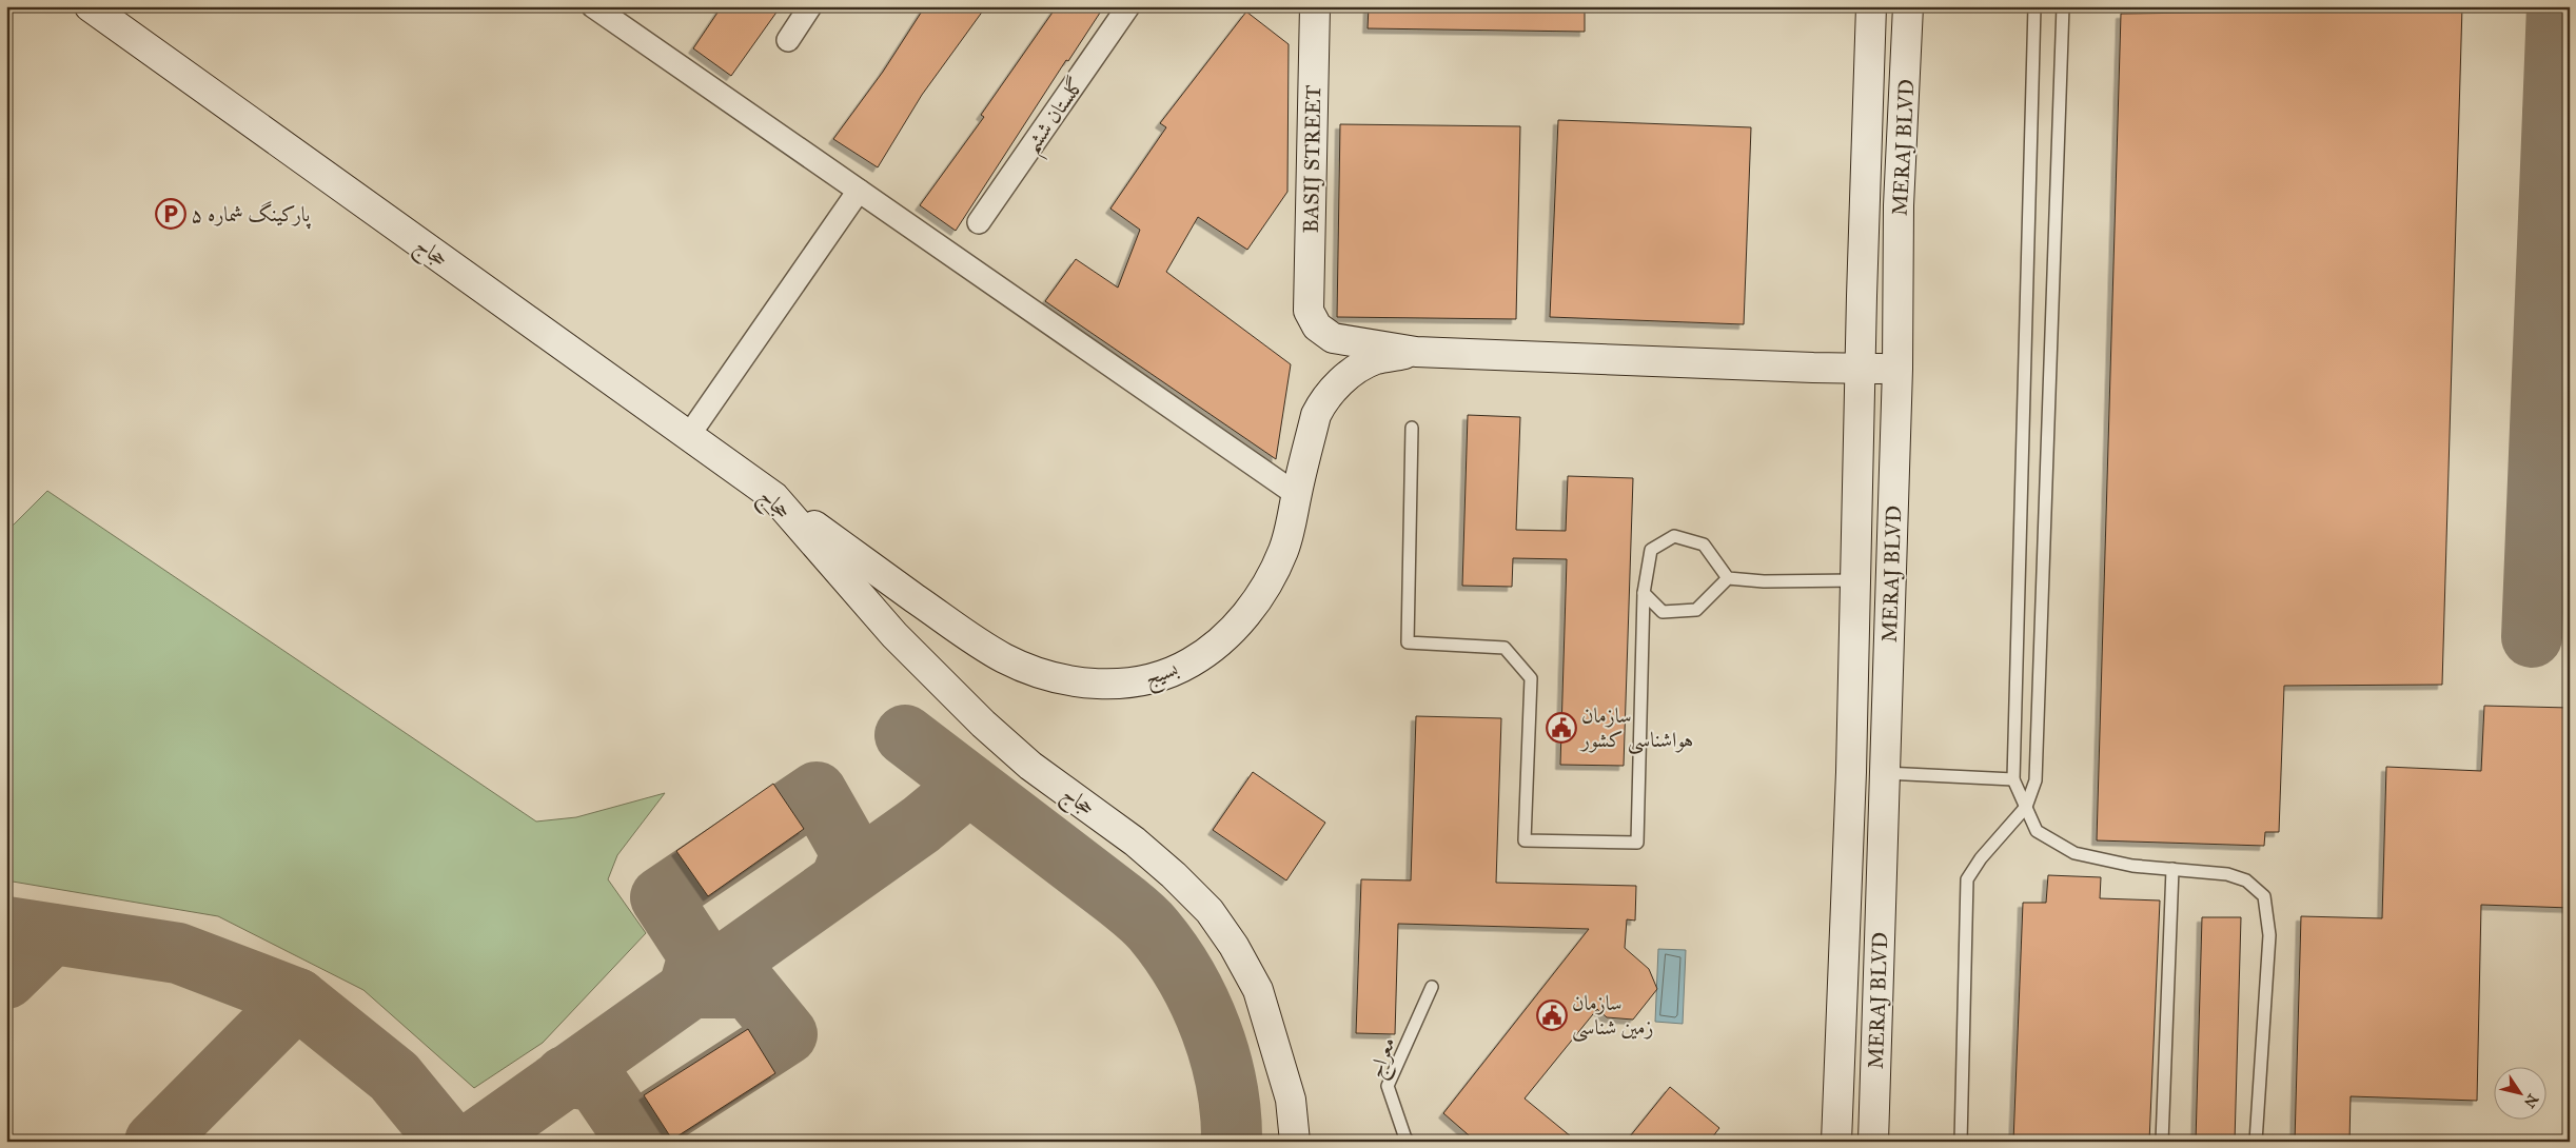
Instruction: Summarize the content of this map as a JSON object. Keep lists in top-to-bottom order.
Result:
{
  "streets": {
    "main road": [
      "MERAJ BLVD",
      "BASIJ STREET",
      "حجاج",
      "بسیج"
    ],
    "street": ["گلستان ششم"],
    "lane": ["معراج"]
  },
  "crossings": [
    ["BASIJ STREET", "بسیج"],
    ["حجاج", "بسیج"]
  ],
  "places": {
    "parking": ["پارکینگ شماره ۵"],
    "public building": ["سازمان هواشناسی کشور", "سازمان زمین شناسی"]
  },
  "north": "bottom right"
}
